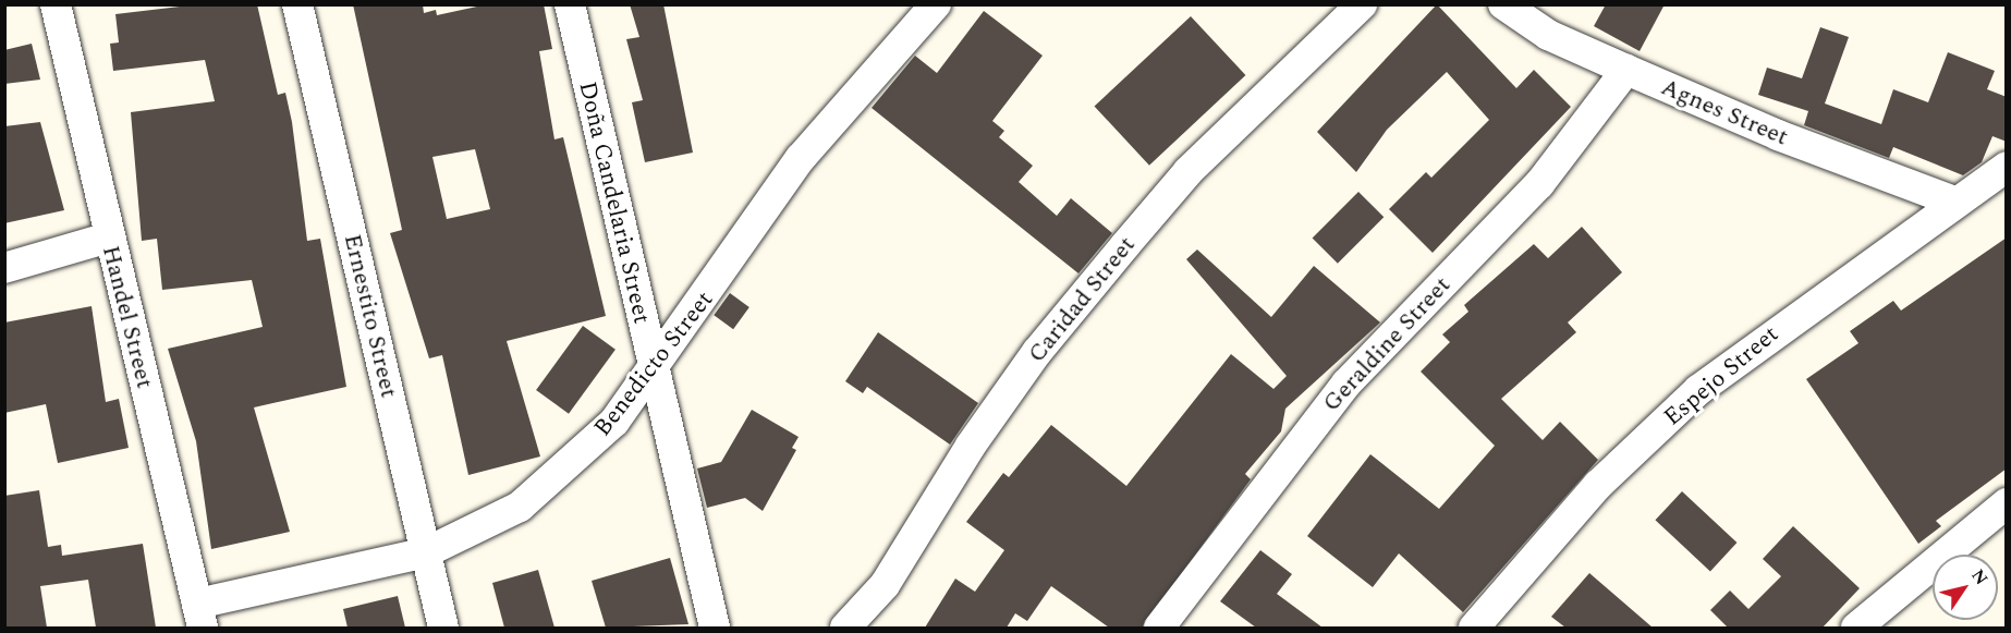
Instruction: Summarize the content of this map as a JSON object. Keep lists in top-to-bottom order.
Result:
{
  "streets": {
    "street": [
      "Agnes Street",
      "Doña Candelaria Street",
      "Caridad Street",
      "Ernestito Street",
      "Handel Street",
      "Geraldine Street",
      "Benedicto Street",
      "Espejo Street"
    ]
  },
  "crossings": [
    ["Agnes Street", "Geraldine Street"],
    ["Agnes Street", "Espejo Street"],
    ["Doña Candelaria Street", "Benedicto Street"],
    ["Ernestito Street", "Benedicto Street"],
    ["Handel Street", "Benedicto Street"]
  ],
  "north": "top right"
}
